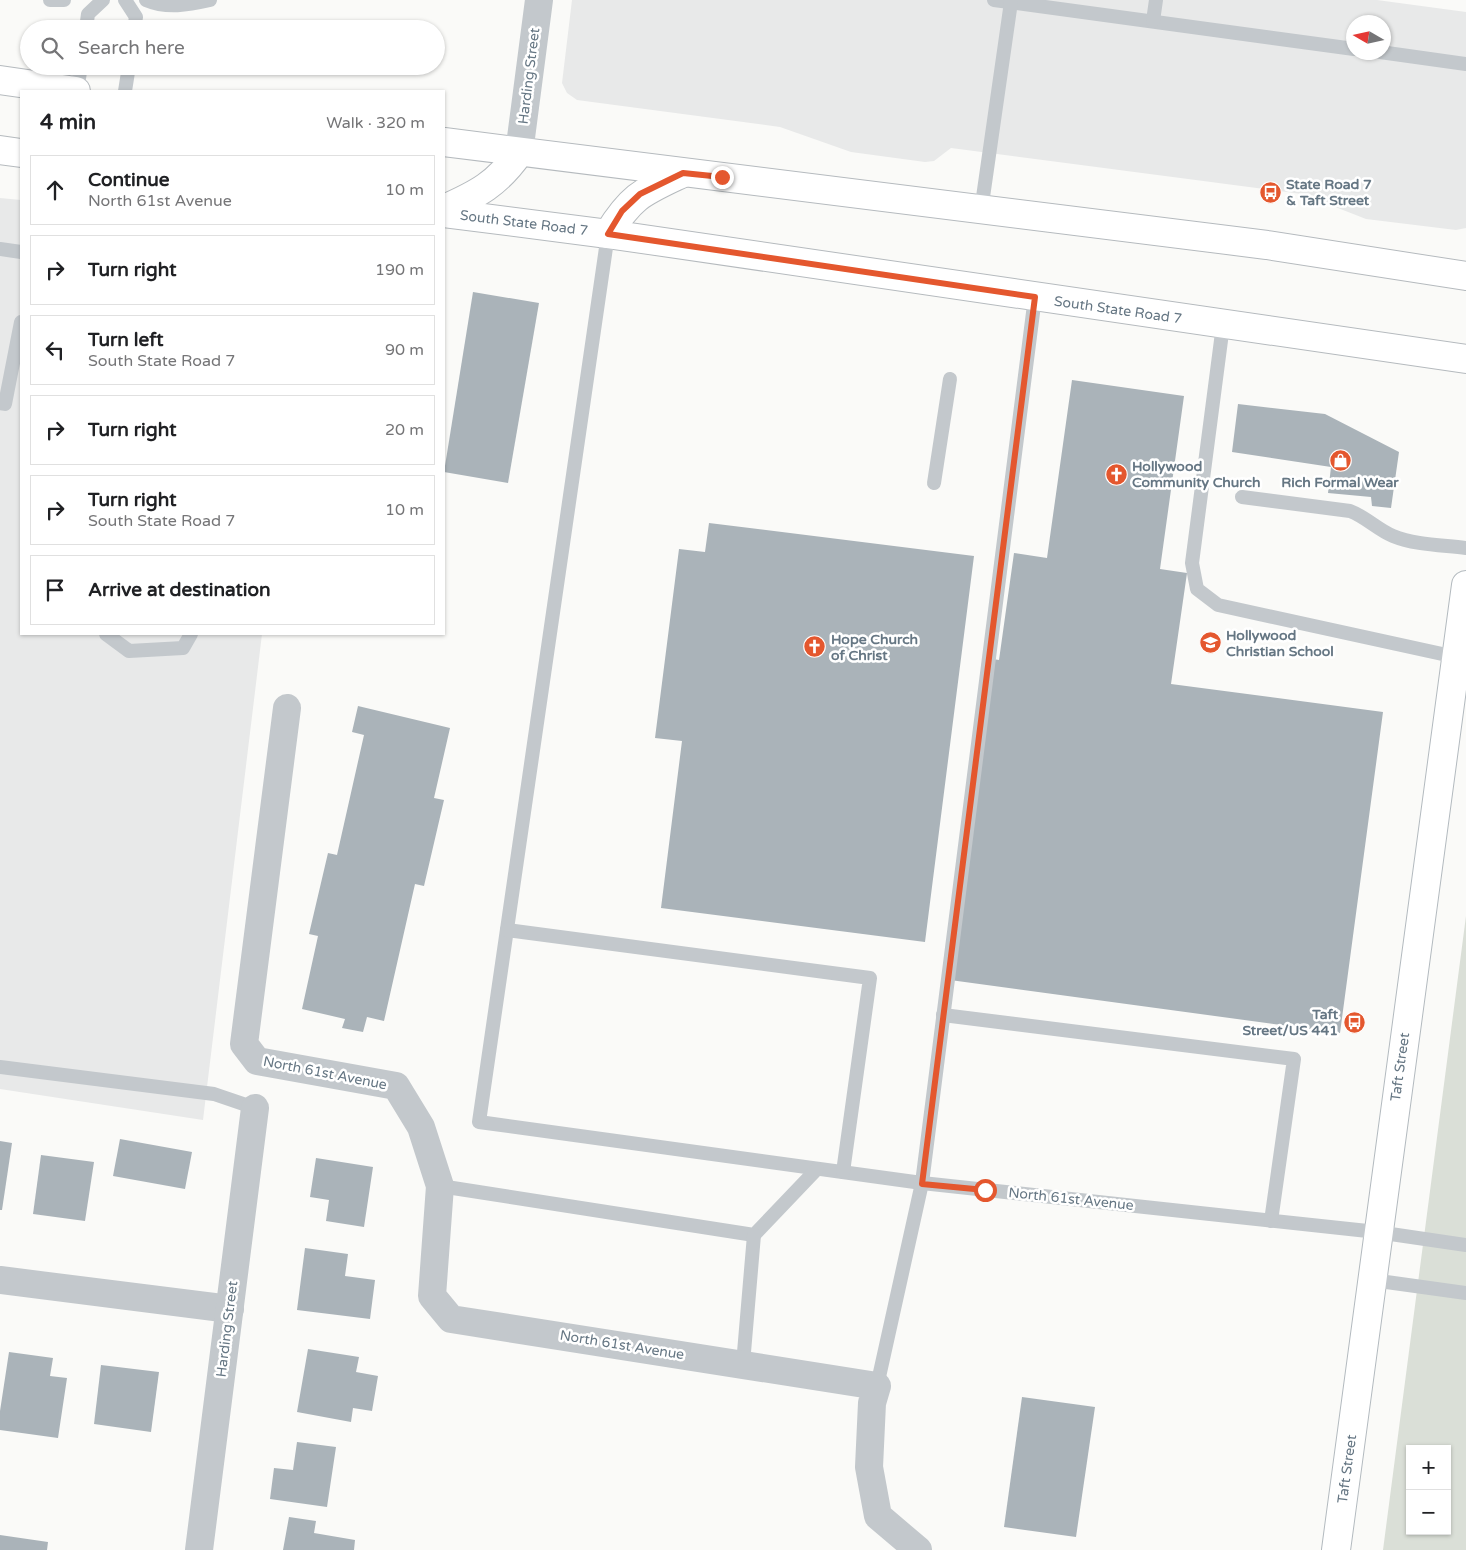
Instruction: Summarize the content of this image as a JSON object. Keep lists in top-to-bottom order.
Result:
{
  "streets": {
    "main road": ["South State Road 7", "Taft Street"],
    "street": ["Harding Street", "North 61st Avenue"]
  },
  "crossings": [
    ["Taft Street", "North 61st Avenue"]
  ],
  "places": {
    "bus stop": ["State Road 7 & Taft Street", "Taft Street/US 441"],
    "shop": ["Rich Formal Wear"],
    "church": ["Hollywood Community Church", "Hope Church of Christ"],
    "school or university": ["Hollywood Christian School"]
  },
  "north": "left",
  "page": {
    "search": "Search here",
    "heading": ["4 min", "Walk · 320 m"],
    "list": [
      ["Continue", "North 61st Avenue", "10 m"],
      ["Turn right", "190 m"],
      ["Turn left", "South State Road 7", "90 m"],
      ["Turn right", "20 m"],
      ["Turn right", "South State Road 7", "10 m"],
      "Arrive at destination"
    ],
    "map_buttons": ["+", "−"]
  }
}
